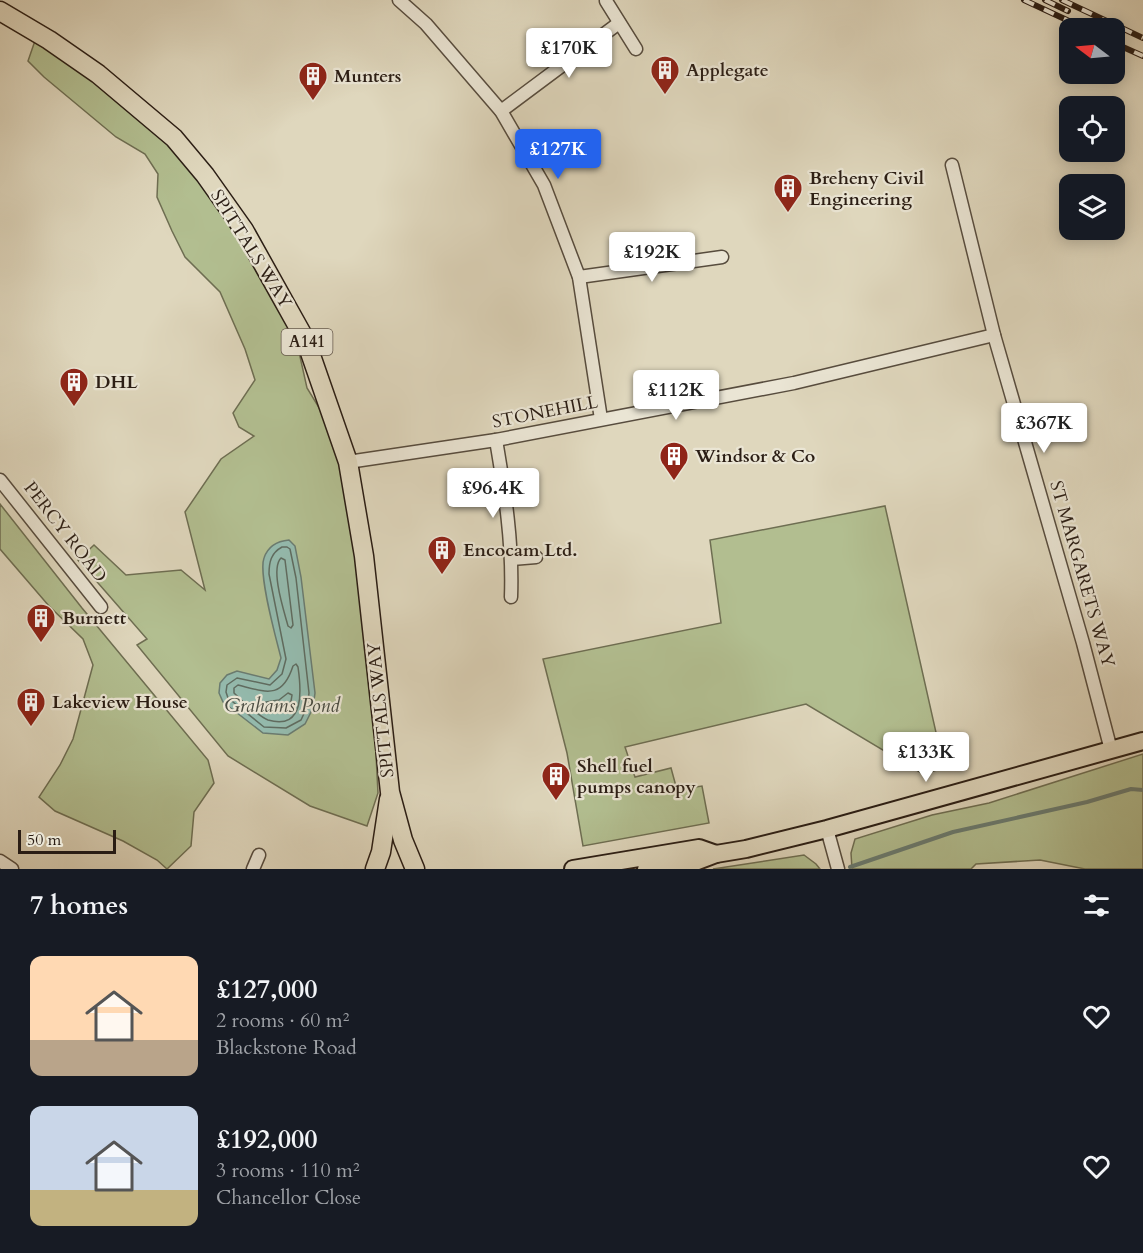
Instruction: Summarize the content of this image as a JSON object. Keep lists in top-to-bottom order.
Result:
{
  "streets": {
    "highway": ["SPITTALS WAY", "A141"],
    "street": ["STONEHILL", "PERCY ROAD", "ST MARGARETS WAY"]
  },
  "crossings": [
    ["SPITTALS WAY", "STONEHILL"],
    ["STONEHILL", "ST MARGARETS WAY"]
  ],
  "water": ["Grahams Pond"],
  "places": {
    "building": [
      "Applegate",
      "Munters",
      "Breheny Civil Engineering",
      "DHL",
      "Windsor & Co",
      "Encocam Ltd.",
      "Burnett",
      "Lakeview House",
      "Shell fuel pumps canopy"
    ]
  },
  "scale_bar": "50 m",
  "north": "left",
  "page": {
    "price": [
      "£170K",
      "£127K",
      "£192K",
      "£112K",
      "£367K",
      "£96.4K",
      "£133K"
    ],
    "scale": "50 m",
    "heading": "7 homes",
    "list": [
      {
        "name": "£127,000",
        "note": "2 rooms · 60 m² · Blackstone Road"
      },
      {
        "name": "£192,000",
        "note": "3 rooms · 110 m² · Chancellor Close"
      }
    ]
  }
}
